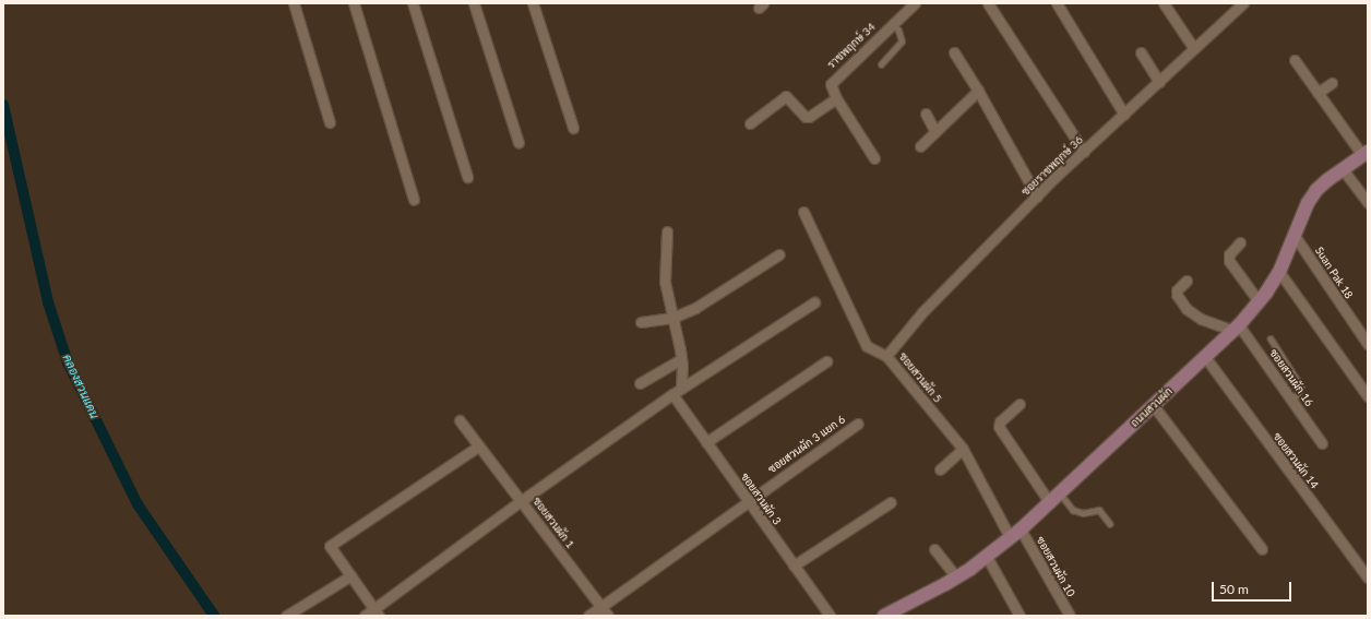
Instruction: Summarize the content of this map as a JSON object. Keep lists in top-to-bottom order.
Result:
{
  "streets": {
    "street": [
      "ราชพฤกษ์ 34",
      "ซอยราชพฤกษ์ 36",
      "Suan Pak 18",
      "ซอยสวนผัก 5",
      "ซอยสวนผัก 16",
      "ถนนสวนผัก",
      "ซอยสวนผัก 3 แยก 6",
      "ซอยสวนผัก 14",
      "ซอยสวนผัก 3",
      "ซอยสวนผัก 1",
      "ซอยสวนผัก 10"
    ]
  },
  "crossings": [
    ["ซอยราชพฤกษ์ 36", "ซอยสวนผัก 5"],
    ["Suan Pak 18", "ถนนสวนผัก"],
    ["ซอยสวนผัก 5", "ถนนสวนผัก"],
    ["ซอยสวนผัก 16", "ถนนสวนผัก"],
    ["ถนนสวนผัก", "ซอยสวนผัก 14"],
    ["ถนนสวนผัก", "ซอยสวนผัก 10"],
    ["ซอยสวนผัก 3 แยก 6", "ซอยสวนผัก 3"],
    ["ซอยสวนผัก 3 แยก 6", "ซอยสวนผัก 1"]
  ],
  "water": ["คลองสวนแดน"],
  "scale_bar": "50 m"
}
